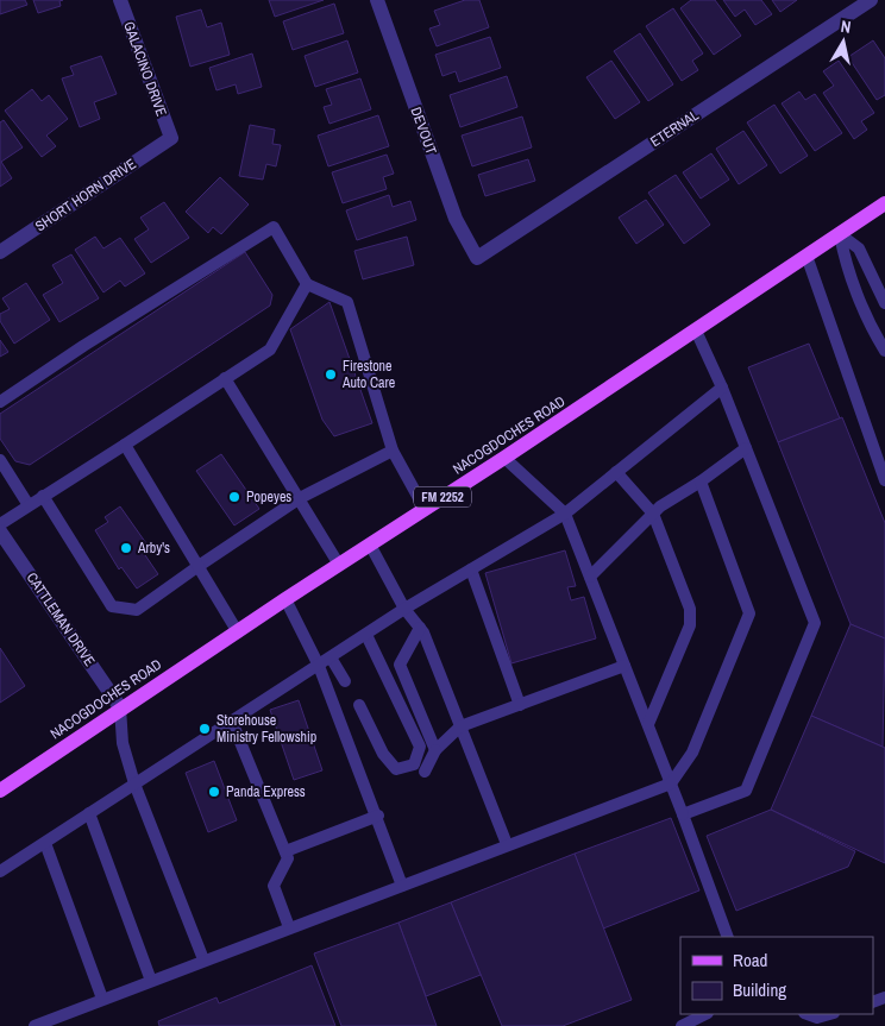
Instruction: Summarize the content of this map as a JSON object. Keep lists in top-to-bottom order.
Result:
{
  "streets": {
    "main road": ["NACOGDOCHES ROAD", "FM 2252"],
    "street": [
      "GALACINO DRIVE",
      "ETERNAL",
      "DEVOUT",
      "SHORT HORN DRIVE",
      "CATTLEMAN DRIVE"
    ]
  },
  "crossings": [
    ["GALACINO DRIVE", "SHORT HORN DRIVE"],
    ["ETERNAL", "DEVOUT"],
    ["NACOGDOCHES ROAD", "CATTLEMAN DRIVE"]
  ],
  "places": [
    "Firestone Auto Care",
    "Popeyes",
    "Arby's",
    "Storehouse Ministry Fellowship",
    "Panda Express"
  ],
  "legend": ["Road", "Building"],
  "north": "top"
}
